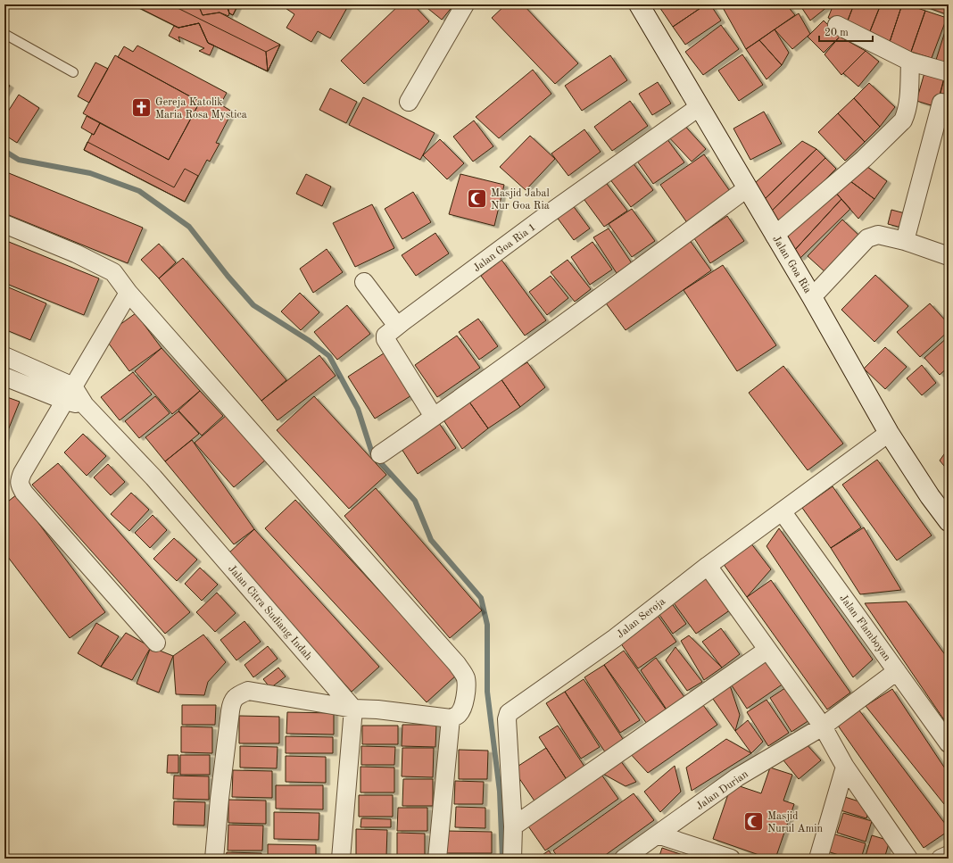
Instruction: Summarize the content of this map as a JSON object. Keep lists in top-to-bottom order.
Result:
{
  "streets": {
    "main road": ["Jalan Goa Ria"],
    "street": [
      "Jalan Goa Ria 1",
      "Jalan Citra Sudiang Indah",
      "Jalan Seroja",
      "Jalan Flamboyan",
      "Jalan Durian"
    ]
  },
  "crossings": [
    ["Jalan Goa Ria 1", "Jalan Goa Ria"],
    ["Jalan Goa Ria", "Jalan Seroja"],
    ["Jalan Seroja", "Jalan Flamboyan"],
    ["Jalan Flamboyan", "Jalan Durian"]
  ],
  "places": {
    "church": ["Gereja Katolik Maria Rosa Mystica"],
    "mosque": ["Masjid Jabal Nur Goa Ria", "Masjid Nurul Amin"]
  },
  "scale_bar": "20 m"
}
